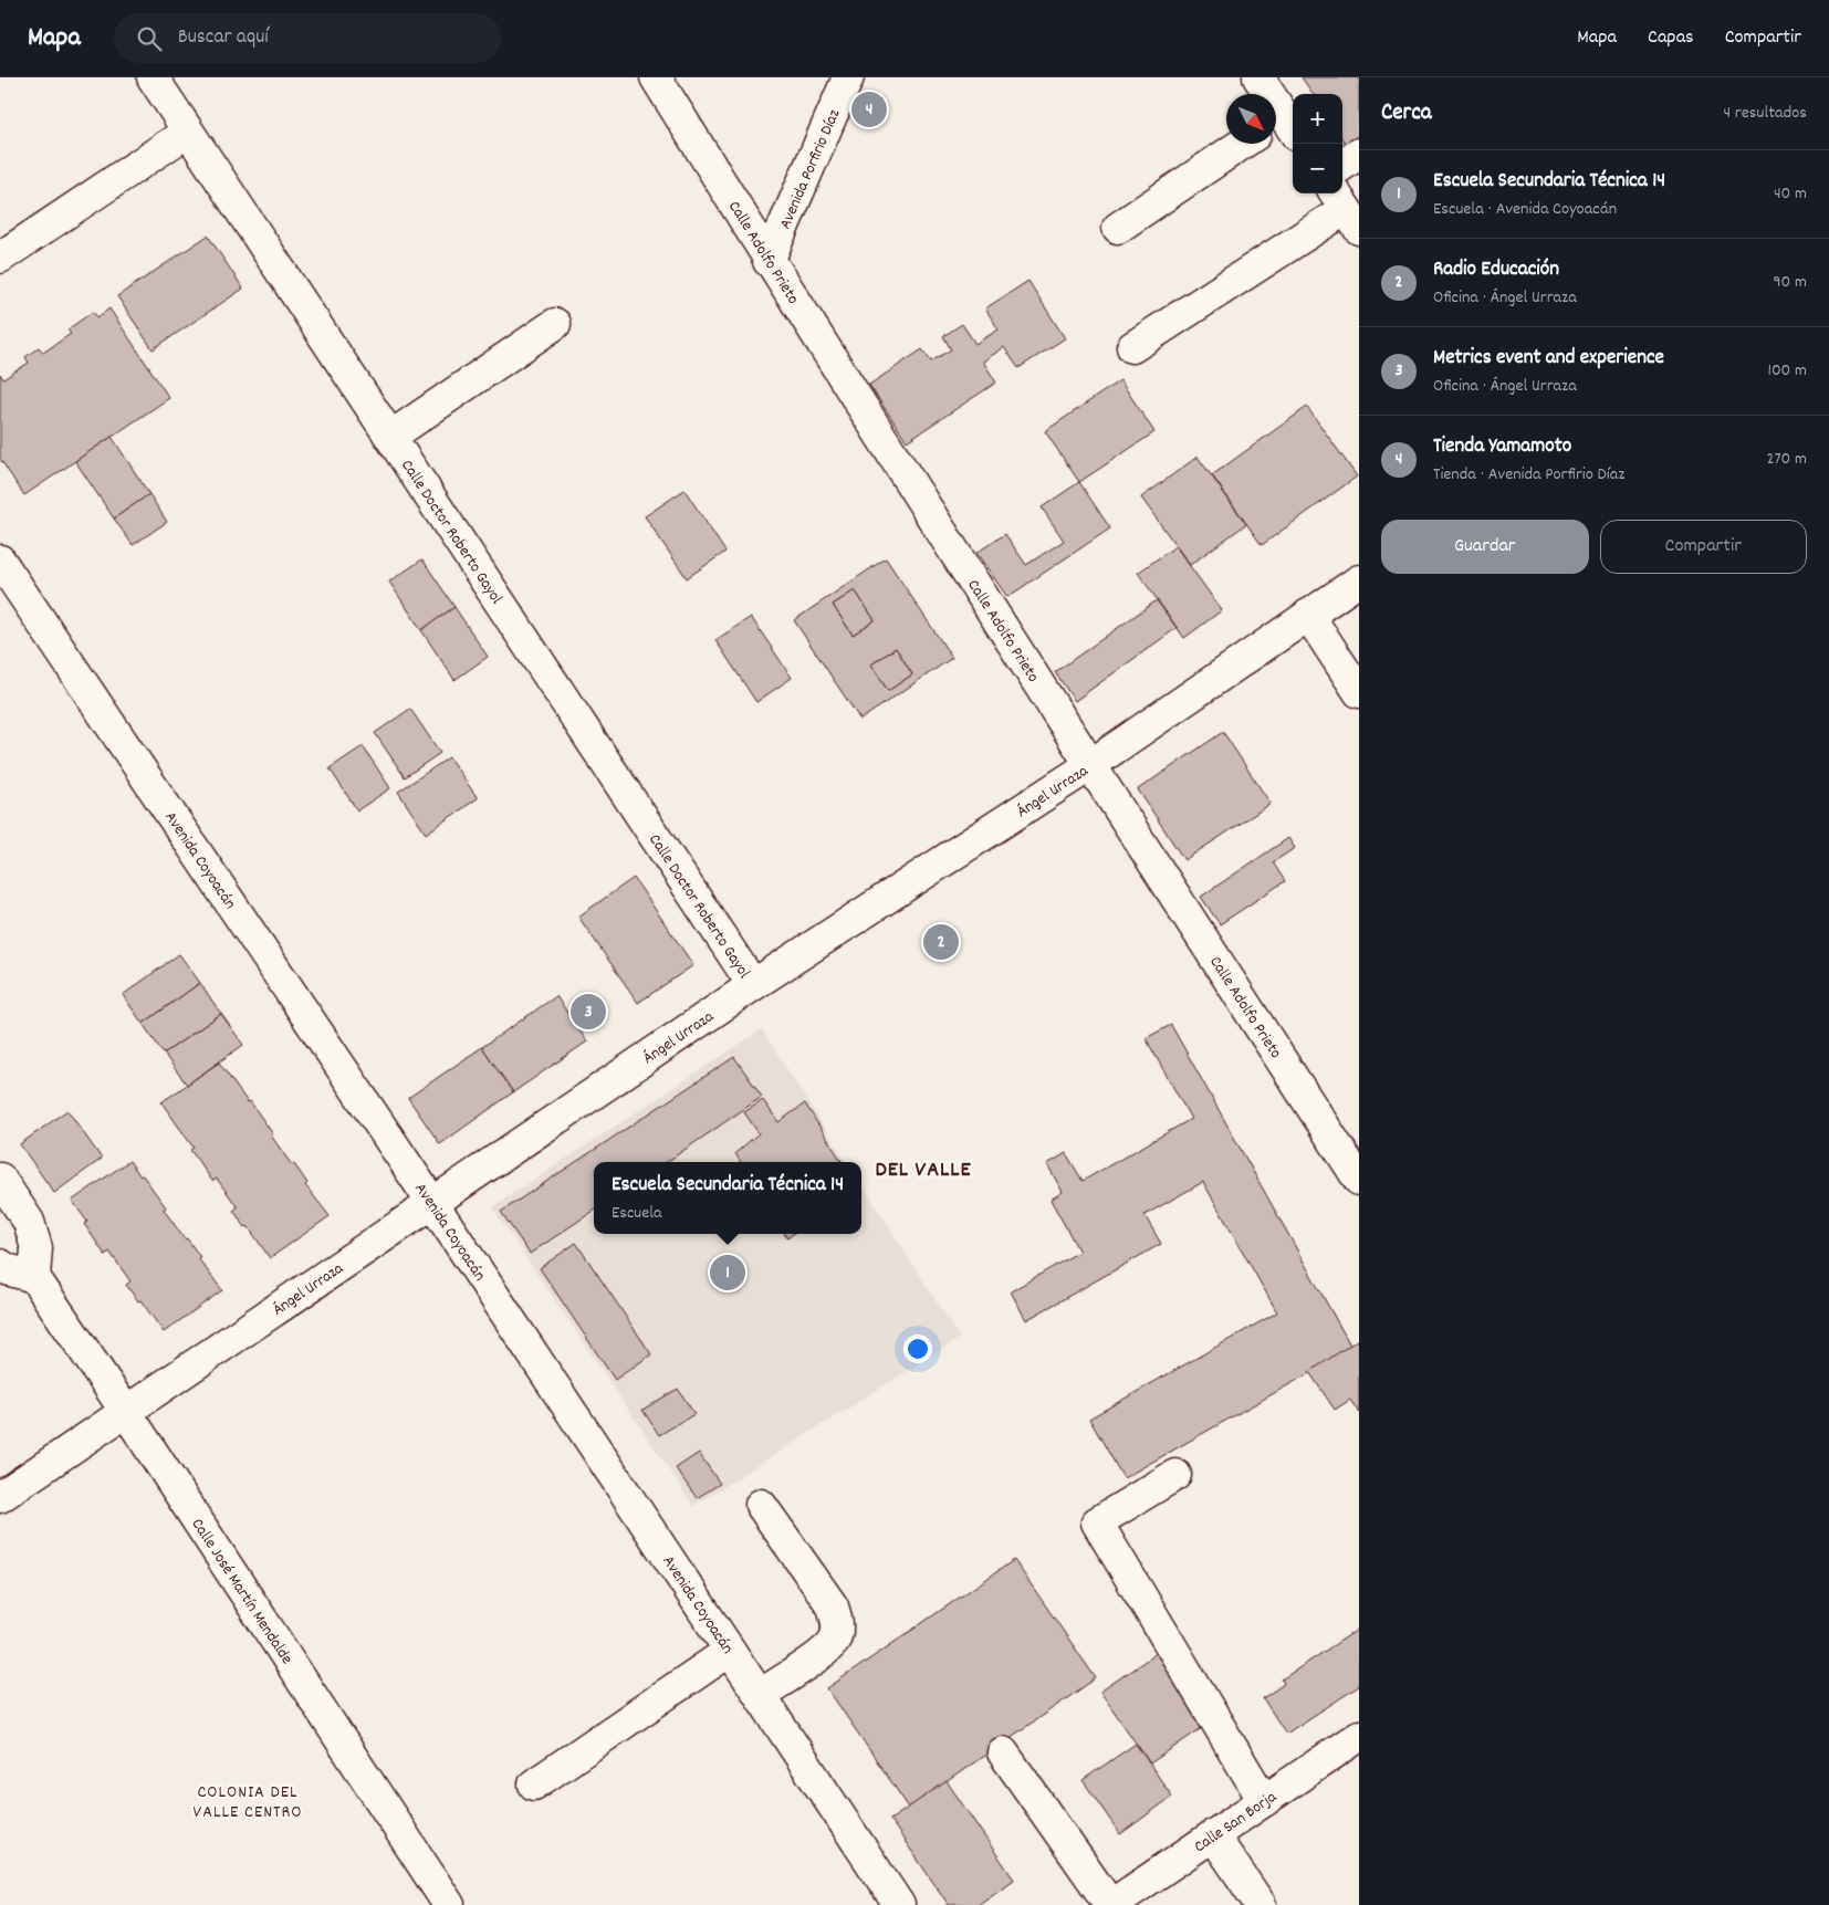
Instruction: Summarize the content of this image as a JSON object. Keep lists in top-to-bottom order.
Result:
{
  "streets": {
    "street": [
      "Avenida Porfirio Díaz",
      "Calle Adolfo Prieto",
      "Calle Doctor Roberto Gayol",
      "Ángel Urraza",
      "Avenida Coyoacán",
      "Calle José Martín Mendalde",
      "Calle San Borja"
    ]
  },
  "crossings": [
    ["Avenida Porfirio Díaz", "Calle Adolfo Prieto"],
    ["Calle Adolfo Prieto", "Ángel Urraza"],
    ["Calle Doctor Roberto Gayol", "Ángel Urraza"],
    ["Ángel Urraza", "Avenida Coyoacán"],
    ["Ángel Urraza", "Calle José Martín Mendalde"]
  ],
  "districts": ["DEL VALLE", "COLONIA DEL VALLE CENTRO"],
  "north": "bottom right",
  "page": {
    "header": "Mapa",
    "search": "Buscar aquí",
    "nav": ["Mapa", "Capas", "Compartir"],
    "heading": ["Cerca", "4 resultados"],
    "pins": [
      "4",
      "2",
      "3",
      "1"
    ],
    "map_buttons": ["+", "−"],
    "list": [
      {
        "mark": "1",
        "name": "Escuela Secundaria Técnica 14",
        "note": "Escuela · Avenida Coyoacán",
        "value": "40 m"
      },
      {
        "mark": "2",
        "name": "Radio Educación",
        "note": "Oficina · Ángel Urraza",
        "value": "90 m"
      },
      {
        "mark": "3",
        "name": "Metrics event and experience",
        "note": "Oficina · Ángel Urraza",
        "value": "100 m"
      },
      {
        "mark": "4",
        "name": "Tienda Yamamoto",
        "note": "Tienda · Avenida Porfirio Díaz",
        "value": "270 m"
      }
    ],
    "buttons": ["Guardar", "Compartir"],
    "popup": ["Escuela Secundaria Técnica 14", "Escuela"]
  }
}
